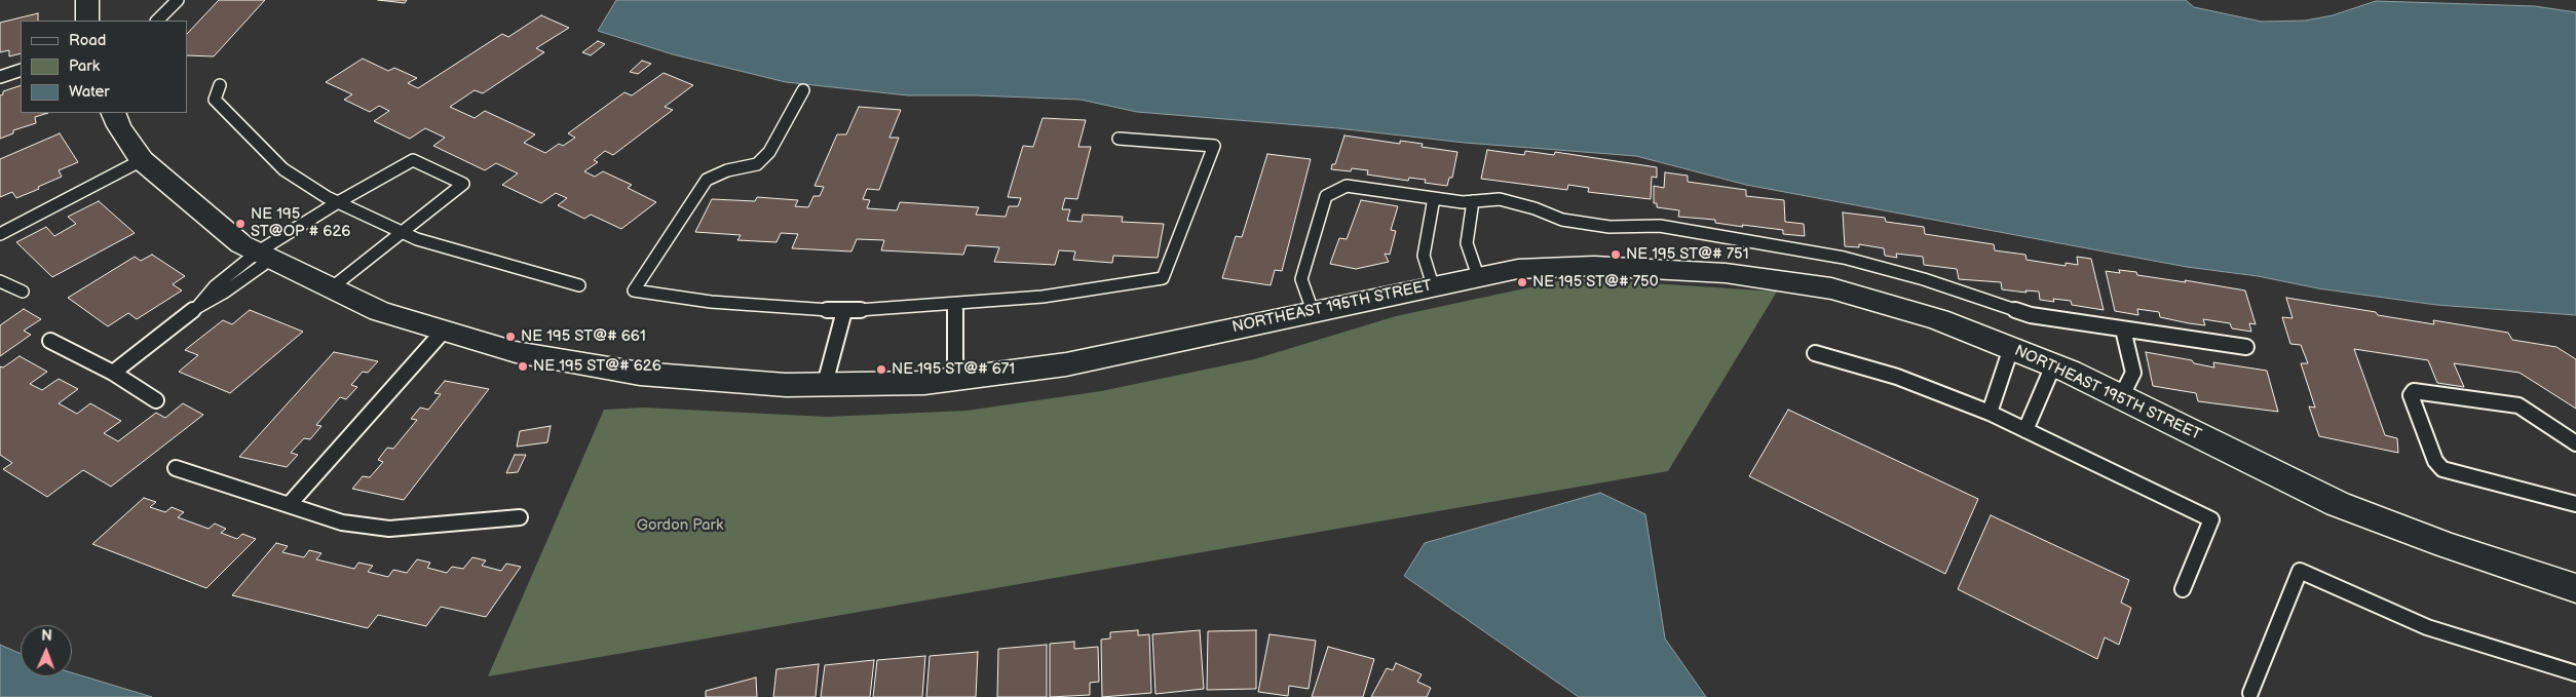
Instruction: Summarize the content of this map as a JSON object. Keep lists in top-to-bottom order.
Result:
{
  "streets": {
    "street": ["NORTHEAST 195TH STREET"]
  },
  "parks": ["Gordon Park"],
  "places": [
    "NE 195 ST@OP # 626",
    "NE 195 ST@# 751",
    "NE 195 ST@# 750",
    "NE 195 ST@# 661",
    "NE 195 ST@# 626",
    "NE 195 ST@# 671"
  ],
  "legend": ["Road", "Park", "Water"],
  "north": "top"
}
